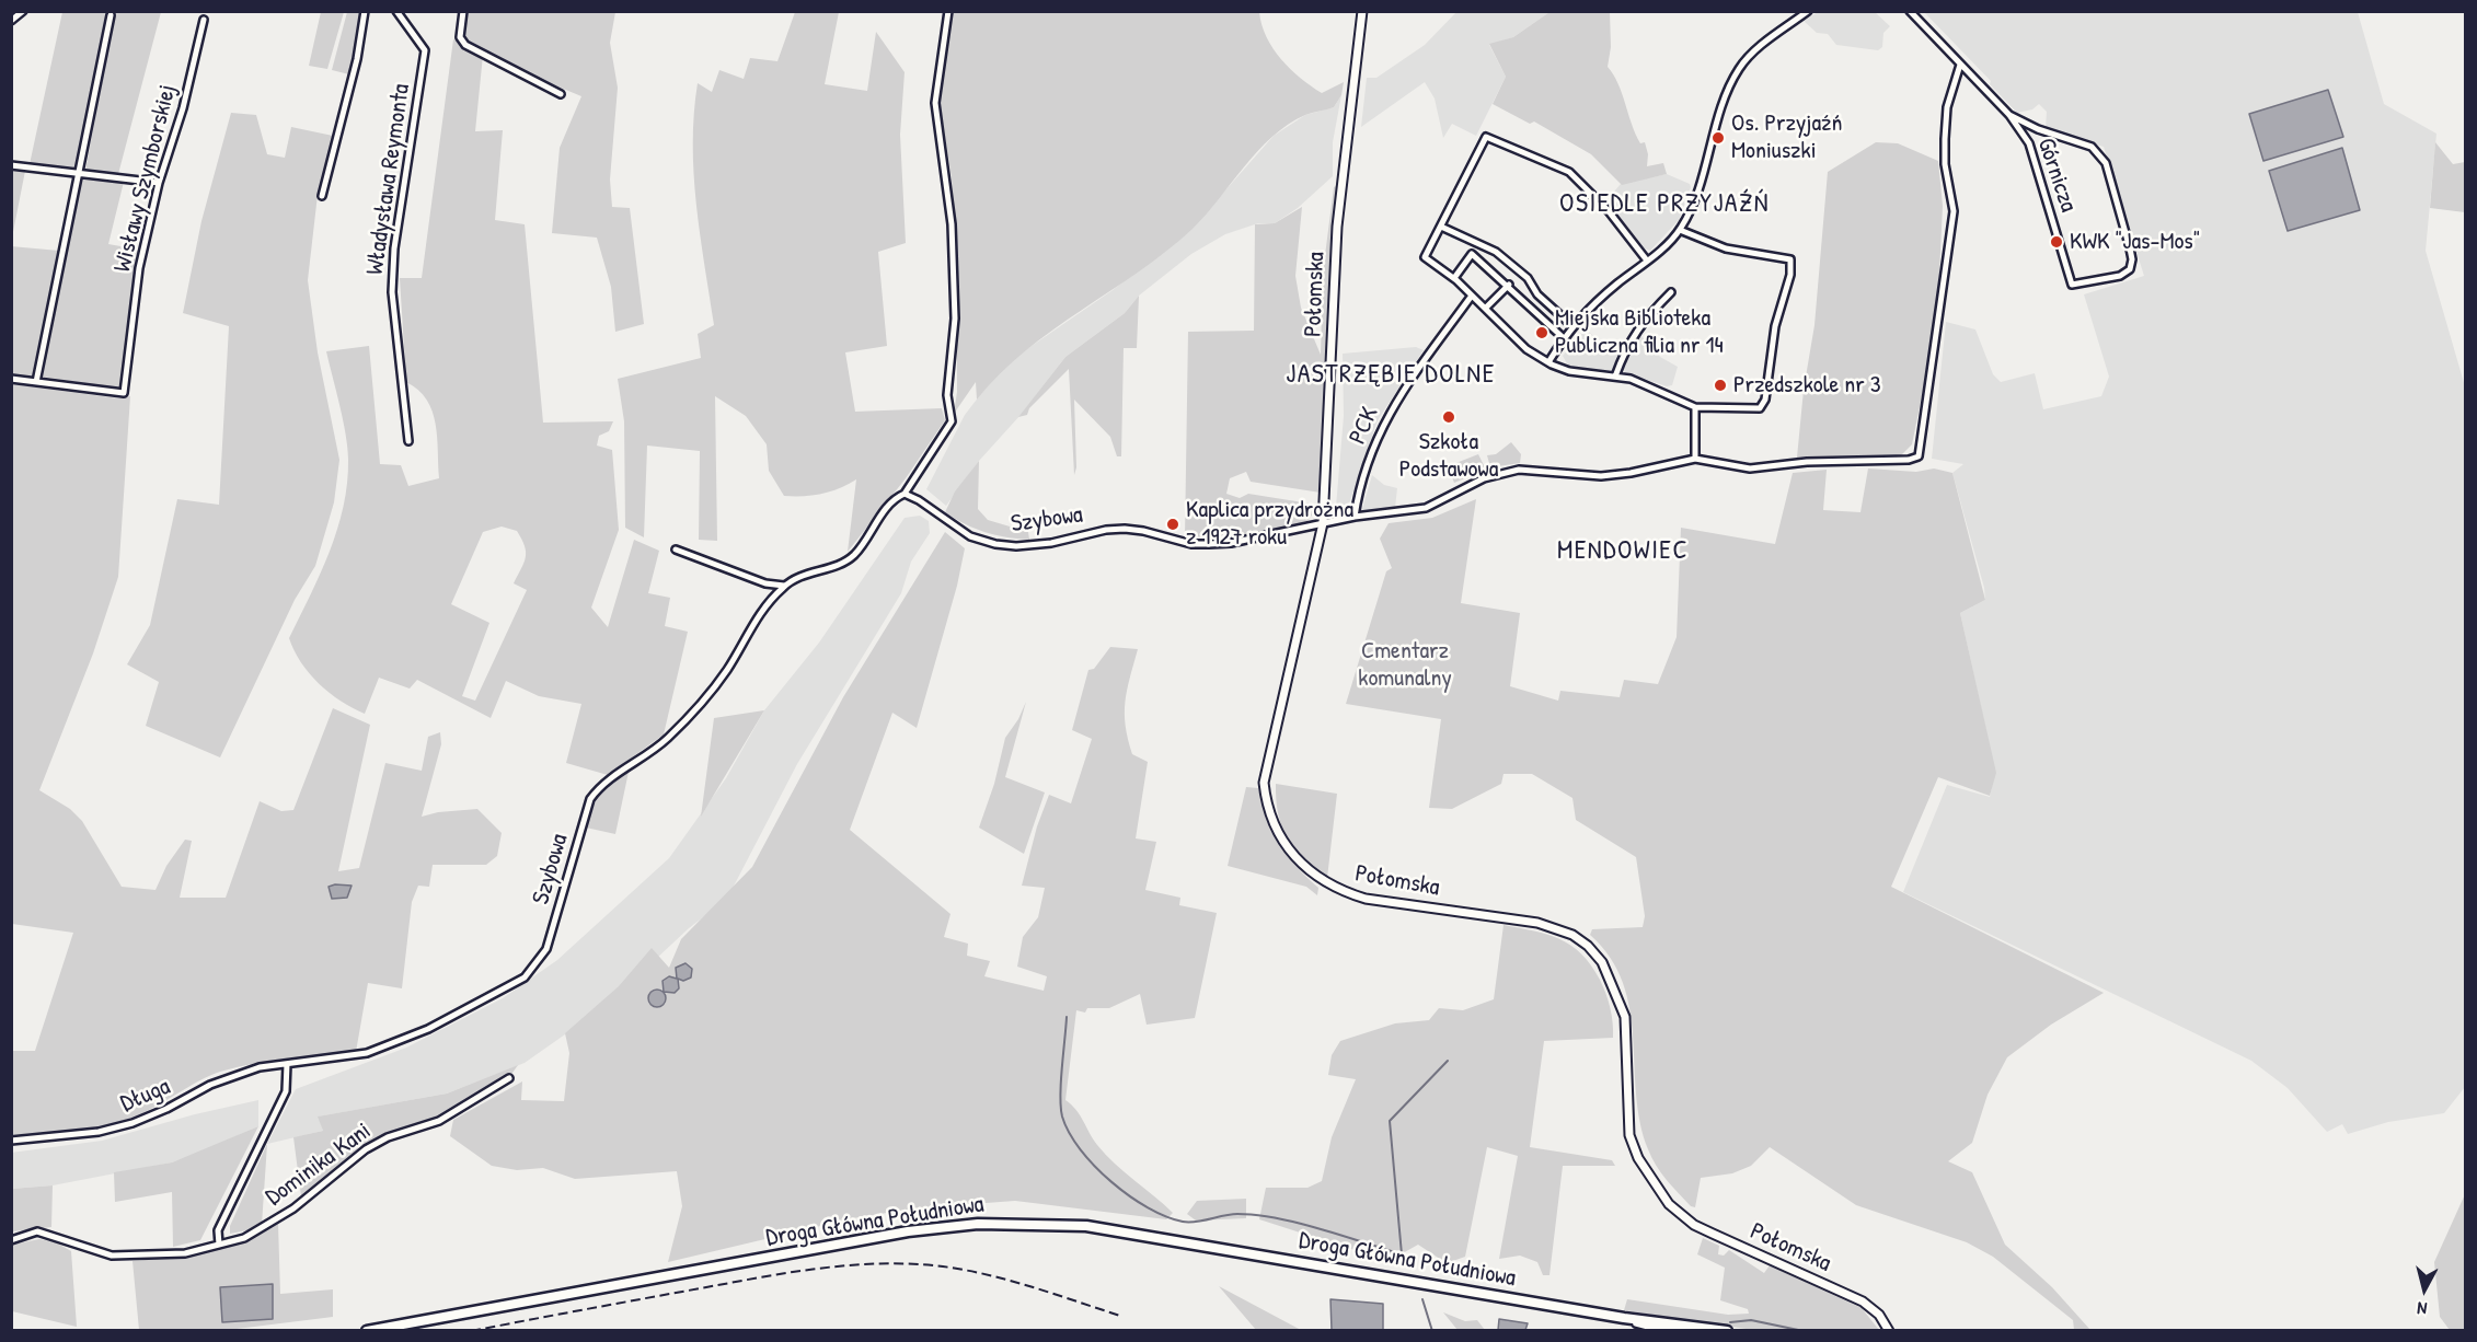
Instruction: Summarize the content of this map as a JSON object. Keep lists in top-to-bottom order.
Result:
{
  "streets": {
    "main road": ["Droga Główna Południowa"],
    "street": [
      "Górnicza",
      "Wisławy Szymborskiej",
      "Władysława Reymonta",
      "Połomska",
      "PCK",
      "Szybowa",
      "Długa",
      "Dominika Kani"
    ]
  },
  "crossings": [
    ["Połomska", "Szybowa"],
    ["PCK", "Szybowa"],
    ["Szybowa", "Długa"],
    ["Szybowa", "Dominika Kani"],
    ["Długa", "Dominika Kani"]
  ],
  "districts": ["OSIEDLE PRZYJAŹŃ", "JASTRZĘBIE DOLNE", "MENDOWIEC"],
  "parks": ["Cmentarz komunalny"],
  "places": [
    "Os. Przyjaźń Moniuszki",
    "KWK \"Jas-Mos\"",
    "Miejska Biblioteka Publiczna filia nr 14",
    "Przedszkole nr 3",
    "Szkoła Podstawowa",
    "Kaplica przydrożna z 1927 roku"
  ],
  "north": "bottom"
}
